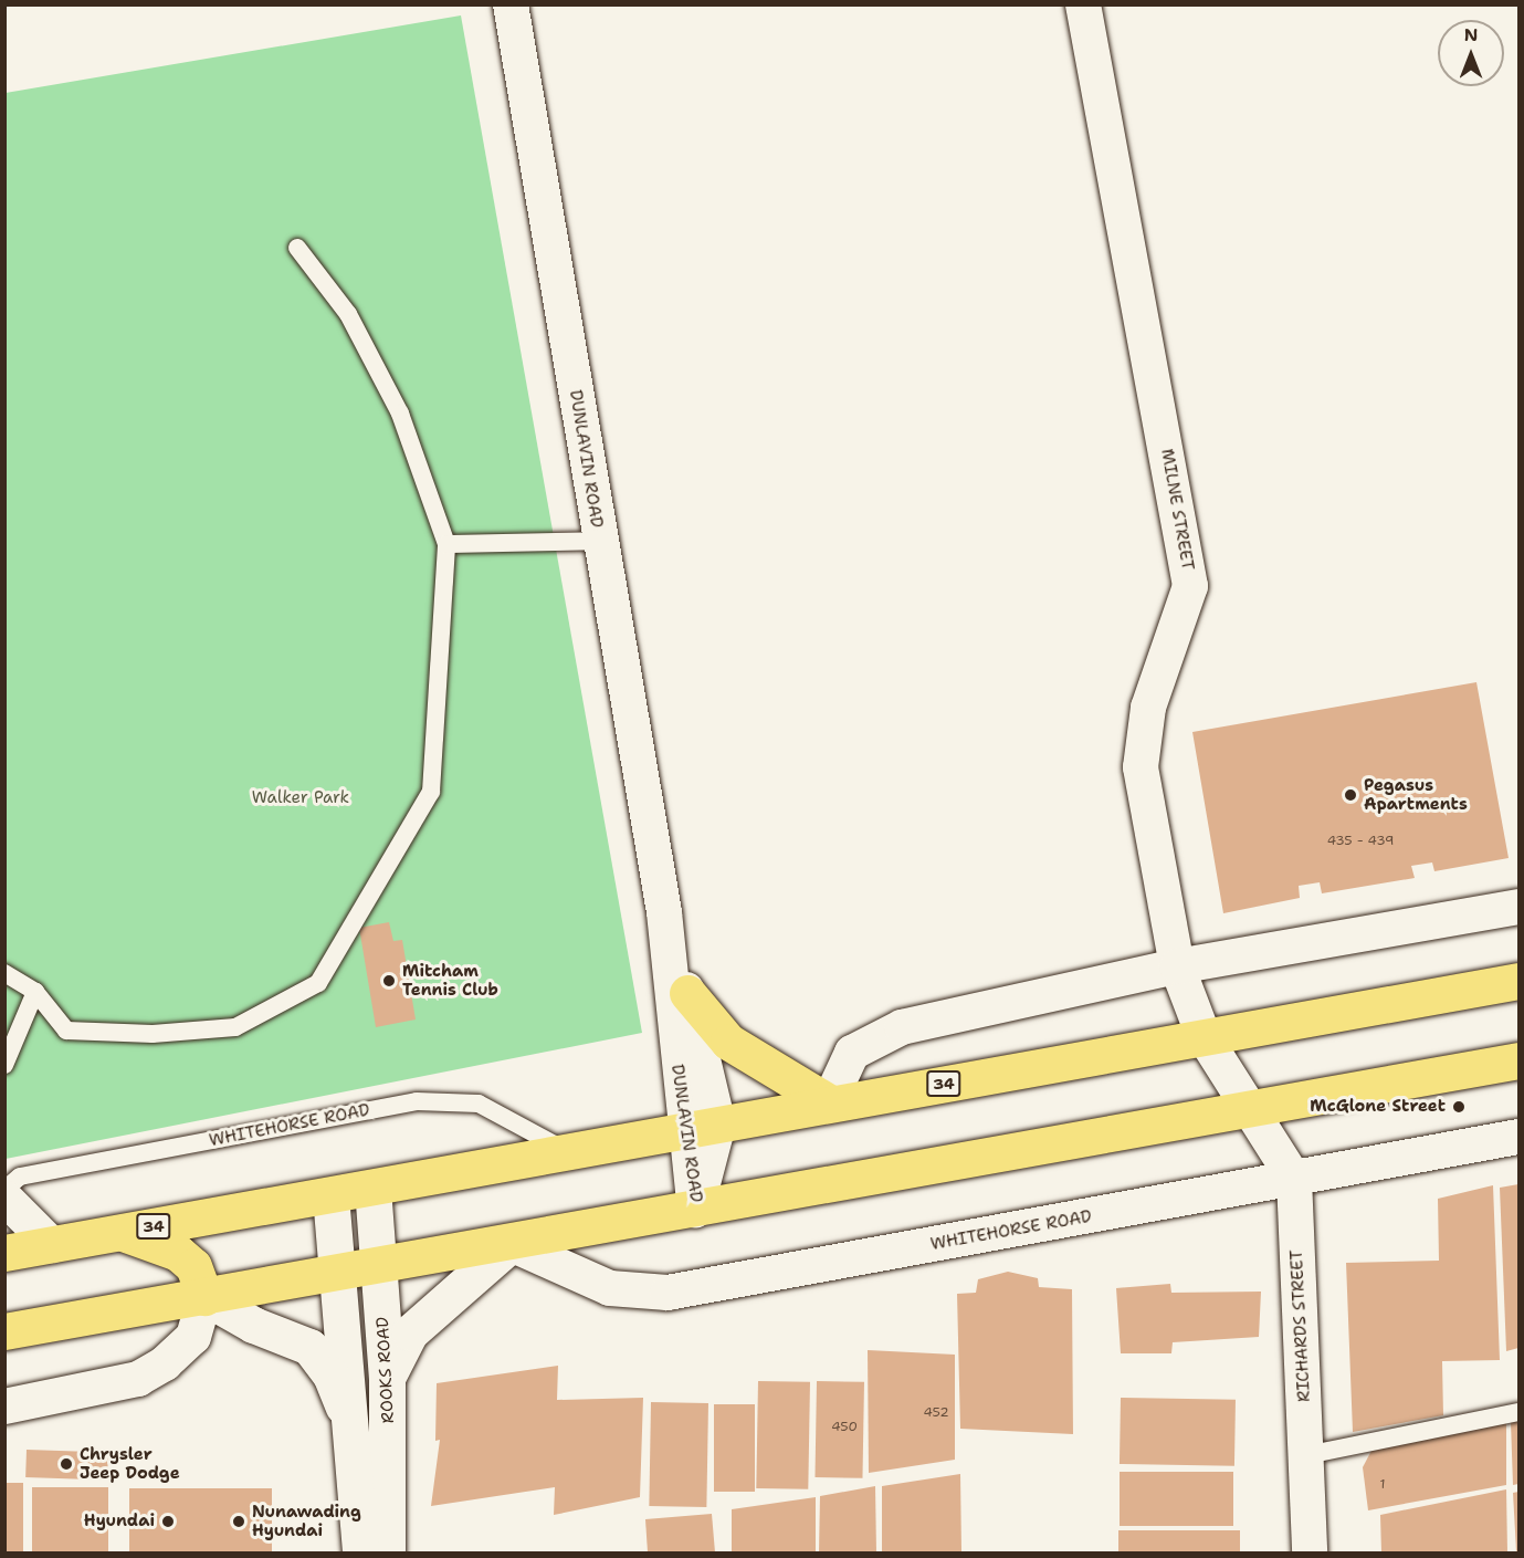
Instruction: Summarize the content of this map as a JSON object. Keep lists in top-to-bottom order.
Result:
{
  "streets": {
    "highway": ["34"],
    "street": [
      "DUNLAVIN ROAD",
      "MILNE STREET",
      "WHITEHORSE ROAD",
      "RICHARDS STREET",
      "ROOKS ROAD"
    ]
  },
  "crossings": [
    ["DUNLAVIN ROAD", "34"],
    ["MILNE STREET", "34"],
    ["MILNE STREET", "RICHARDS STREET"],
    ["34", "WHITEHORSE ROAD"],
    ["34", "ROOKS ROAD"],
    ["WHITEHORSE ROAD", "RICHARDS STREET"]
  ],
  "parks": ["Walker Park"],
  "places": [
    "Pegasus Apartments",
    "Mitcham Tennis Club",
    "McGlone Street",
    "Chrysler Jeep Dodge",
    "Hyundai",
    "Nunawading Hyundai"
  ],
  "house_numbers": [
    "435 - 439",
    "452",
    "450",
    "1"
  ],
  "north": "top"
}
